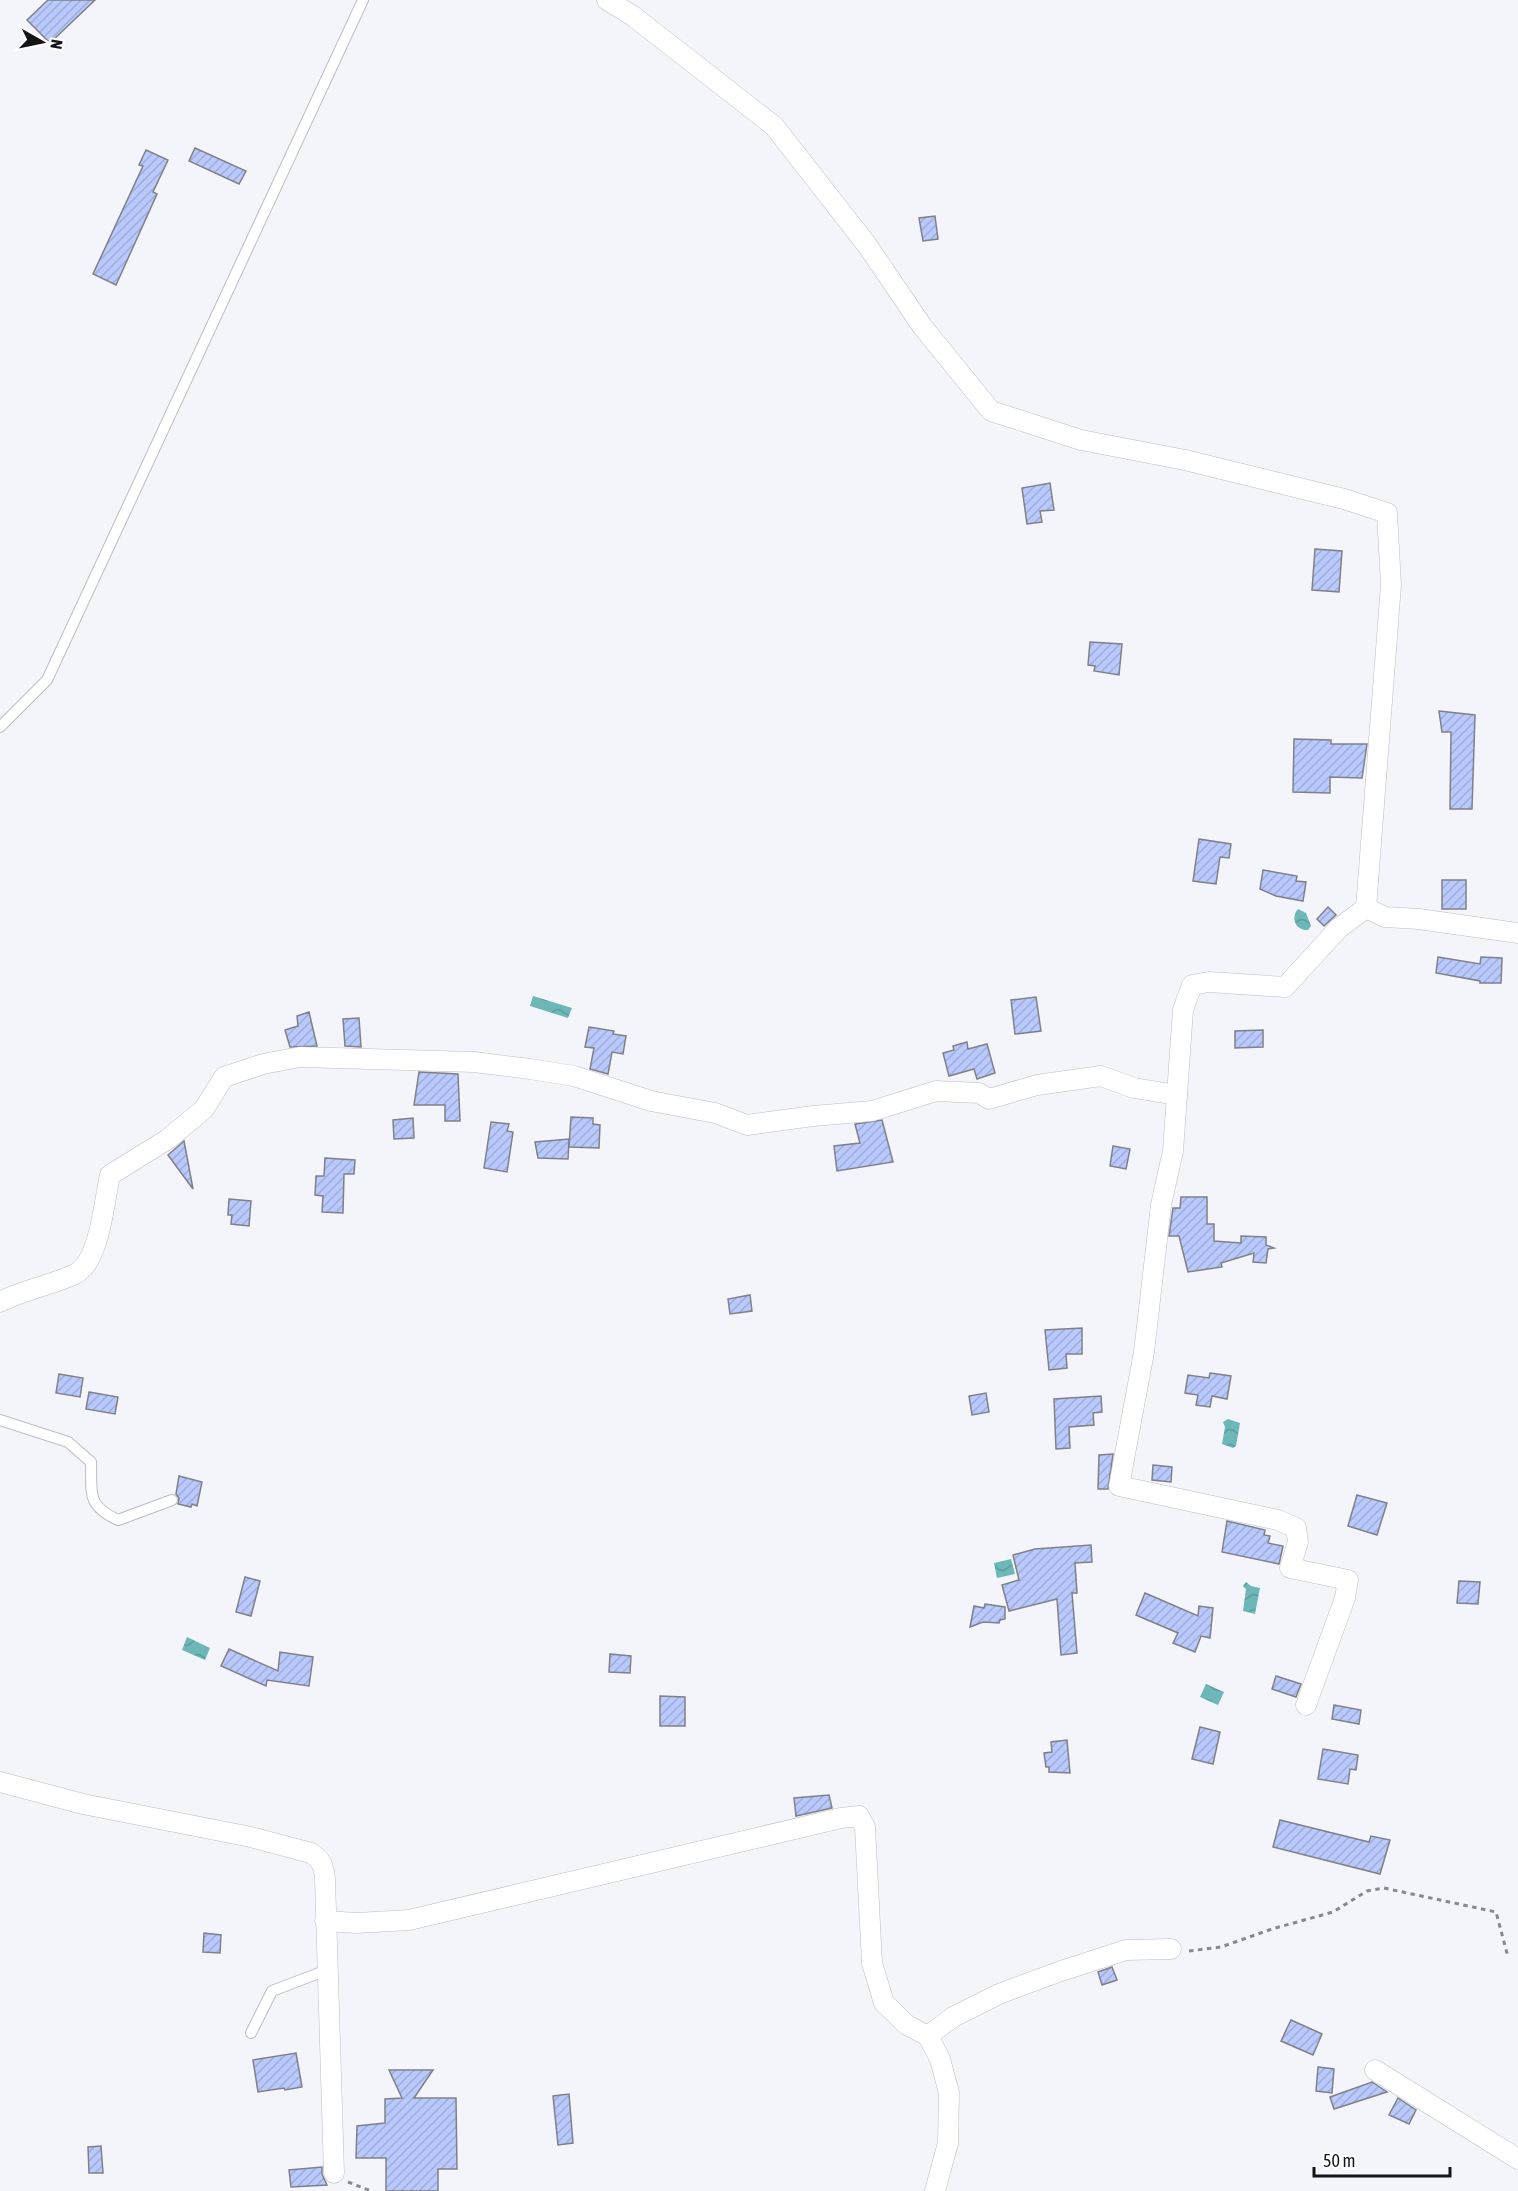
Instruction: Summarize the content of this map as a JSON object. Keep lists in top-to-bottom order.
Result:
{
  "scale_bar": "50 m",
  "north": "right"
}
